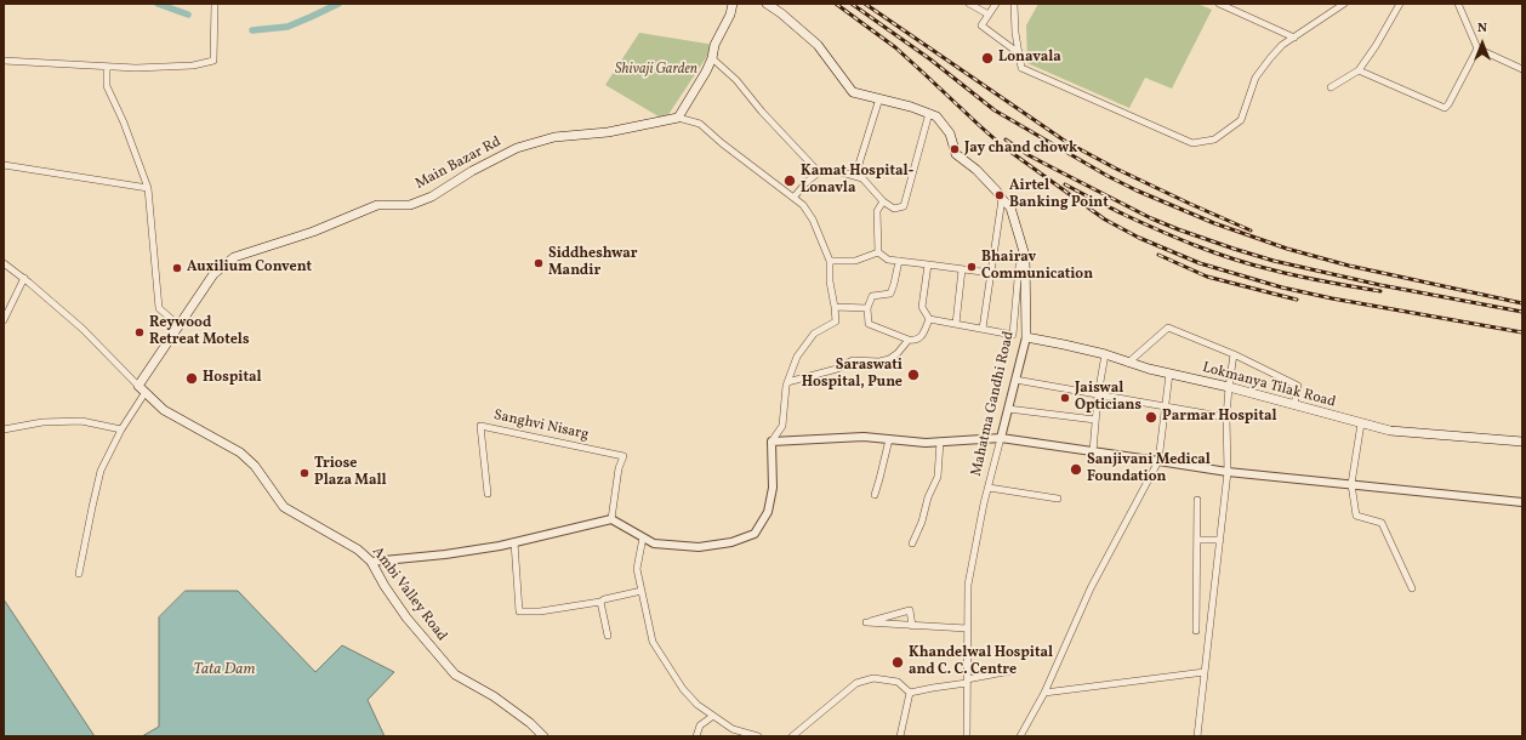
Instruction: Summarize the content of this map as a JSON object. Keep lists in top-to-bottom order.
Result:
{
  "streets": {
    "main road": [
      "Main Bazar Rd",
      "Lokmanya Tilak Road",
      "Mahatma Gandhi Road",
      "Ambi Valley Road"
    ],
    "street": ["Sanghvi Nisarg"]
  },
  "crossings": [
    ["Main Bazar Rd", "Ambi Valley Road"],
    ["Lokmanya Tilak Road", "Mahatma Gandhi Road"]
  ],
  "water": ["Tata Dam"],
  "parks": ["Shivaji Garden"],
  "places": [
    "Lonavala",
    "Jay chand chowk",
    "Kamat Hospital- Lonavla",
    "Airtel Banking Point",
    "Siddheshwar Mandir",
    "Bhairav Communication",
    "Auxilium Convent",
    "Reywood Retreat Motels",
    "Saraswati Hospital, Pune",
    "Hospital",
    "Jaiswal Opticians",
    "Parmar Hospital",
    "Sanjivani Medical Foundation",
    "Triose Plaza Mall",
    "Khandelwal Hospital and C. C. Centre"
  ],
  "north": "top"
}
